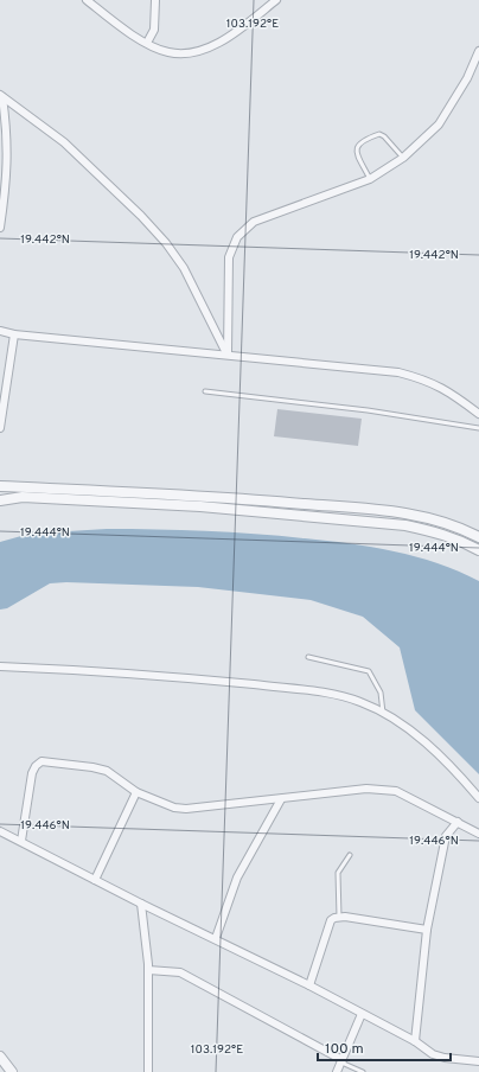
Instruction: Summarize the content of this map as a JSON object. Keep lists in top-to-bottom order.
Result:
{
  "scale_bar": "100 m",
  "coordinates": [
    "103.192°E",
    "19.442°N",
    "19.444°N",
    "19.446°N"
  ]
}
